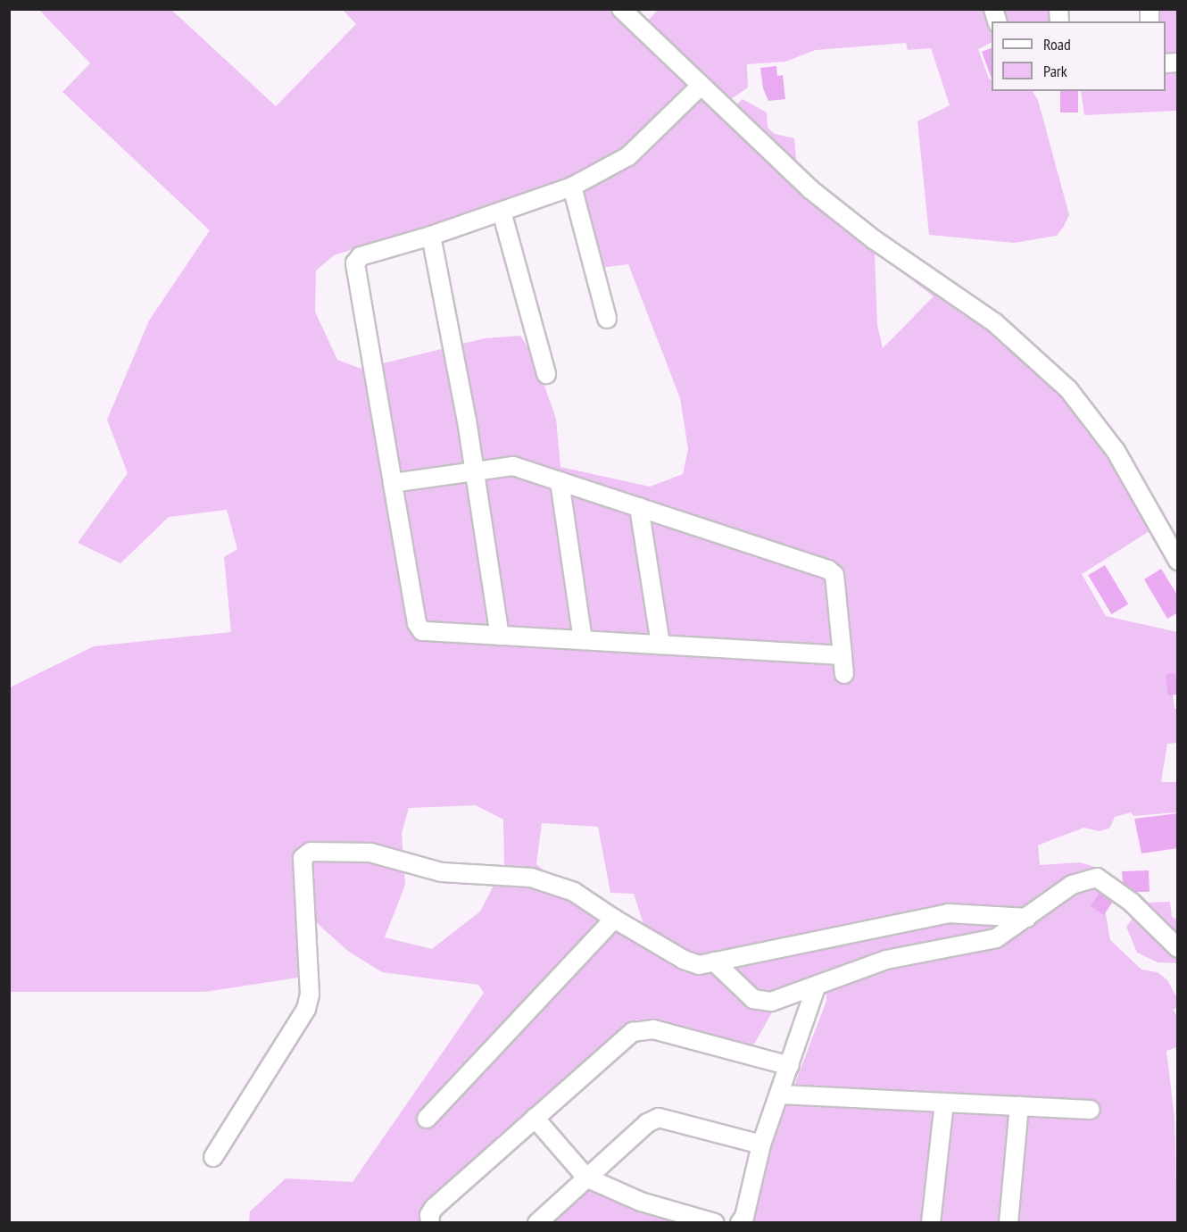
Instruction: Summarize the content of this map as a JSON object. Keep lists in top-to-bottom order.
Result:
{
  "legend": ["Road", "Park"]
}
